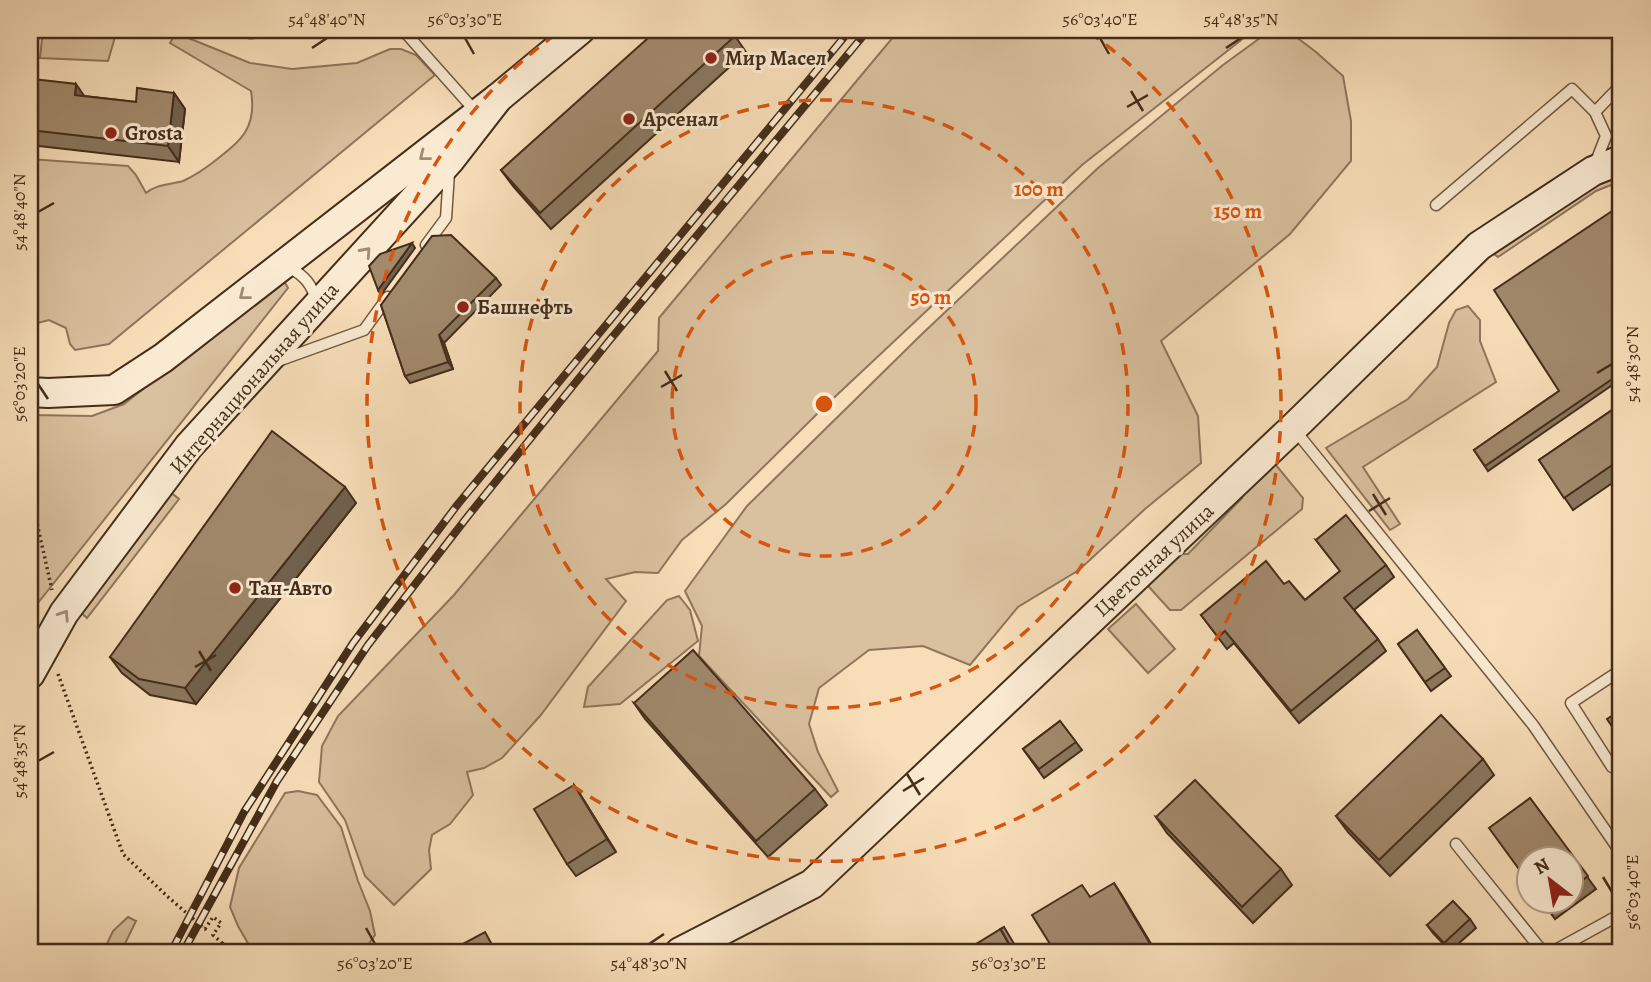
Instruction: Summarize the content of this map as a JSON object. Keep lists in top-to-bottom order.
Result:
{
  "streets": {
    "main road": ["Интернациональная улица", "Цветочная улица"]
  },
  "places": [
    "Мир Масел",
    "Арсенал",
    "Grosta",
    "Башнефть",
    "Тан-Авто"
  ],
  "north": "top left",
  "coordinates": [
    "54°48'40\"N",
    "56°03'30\"E",
    "56°03'40\"E",
    "54°48'35\"N",
    "54°48'30\"N",
    "56°03'20\"E"
  ],
  "rings": ["100 m", "150 m", "50 m"]
}
